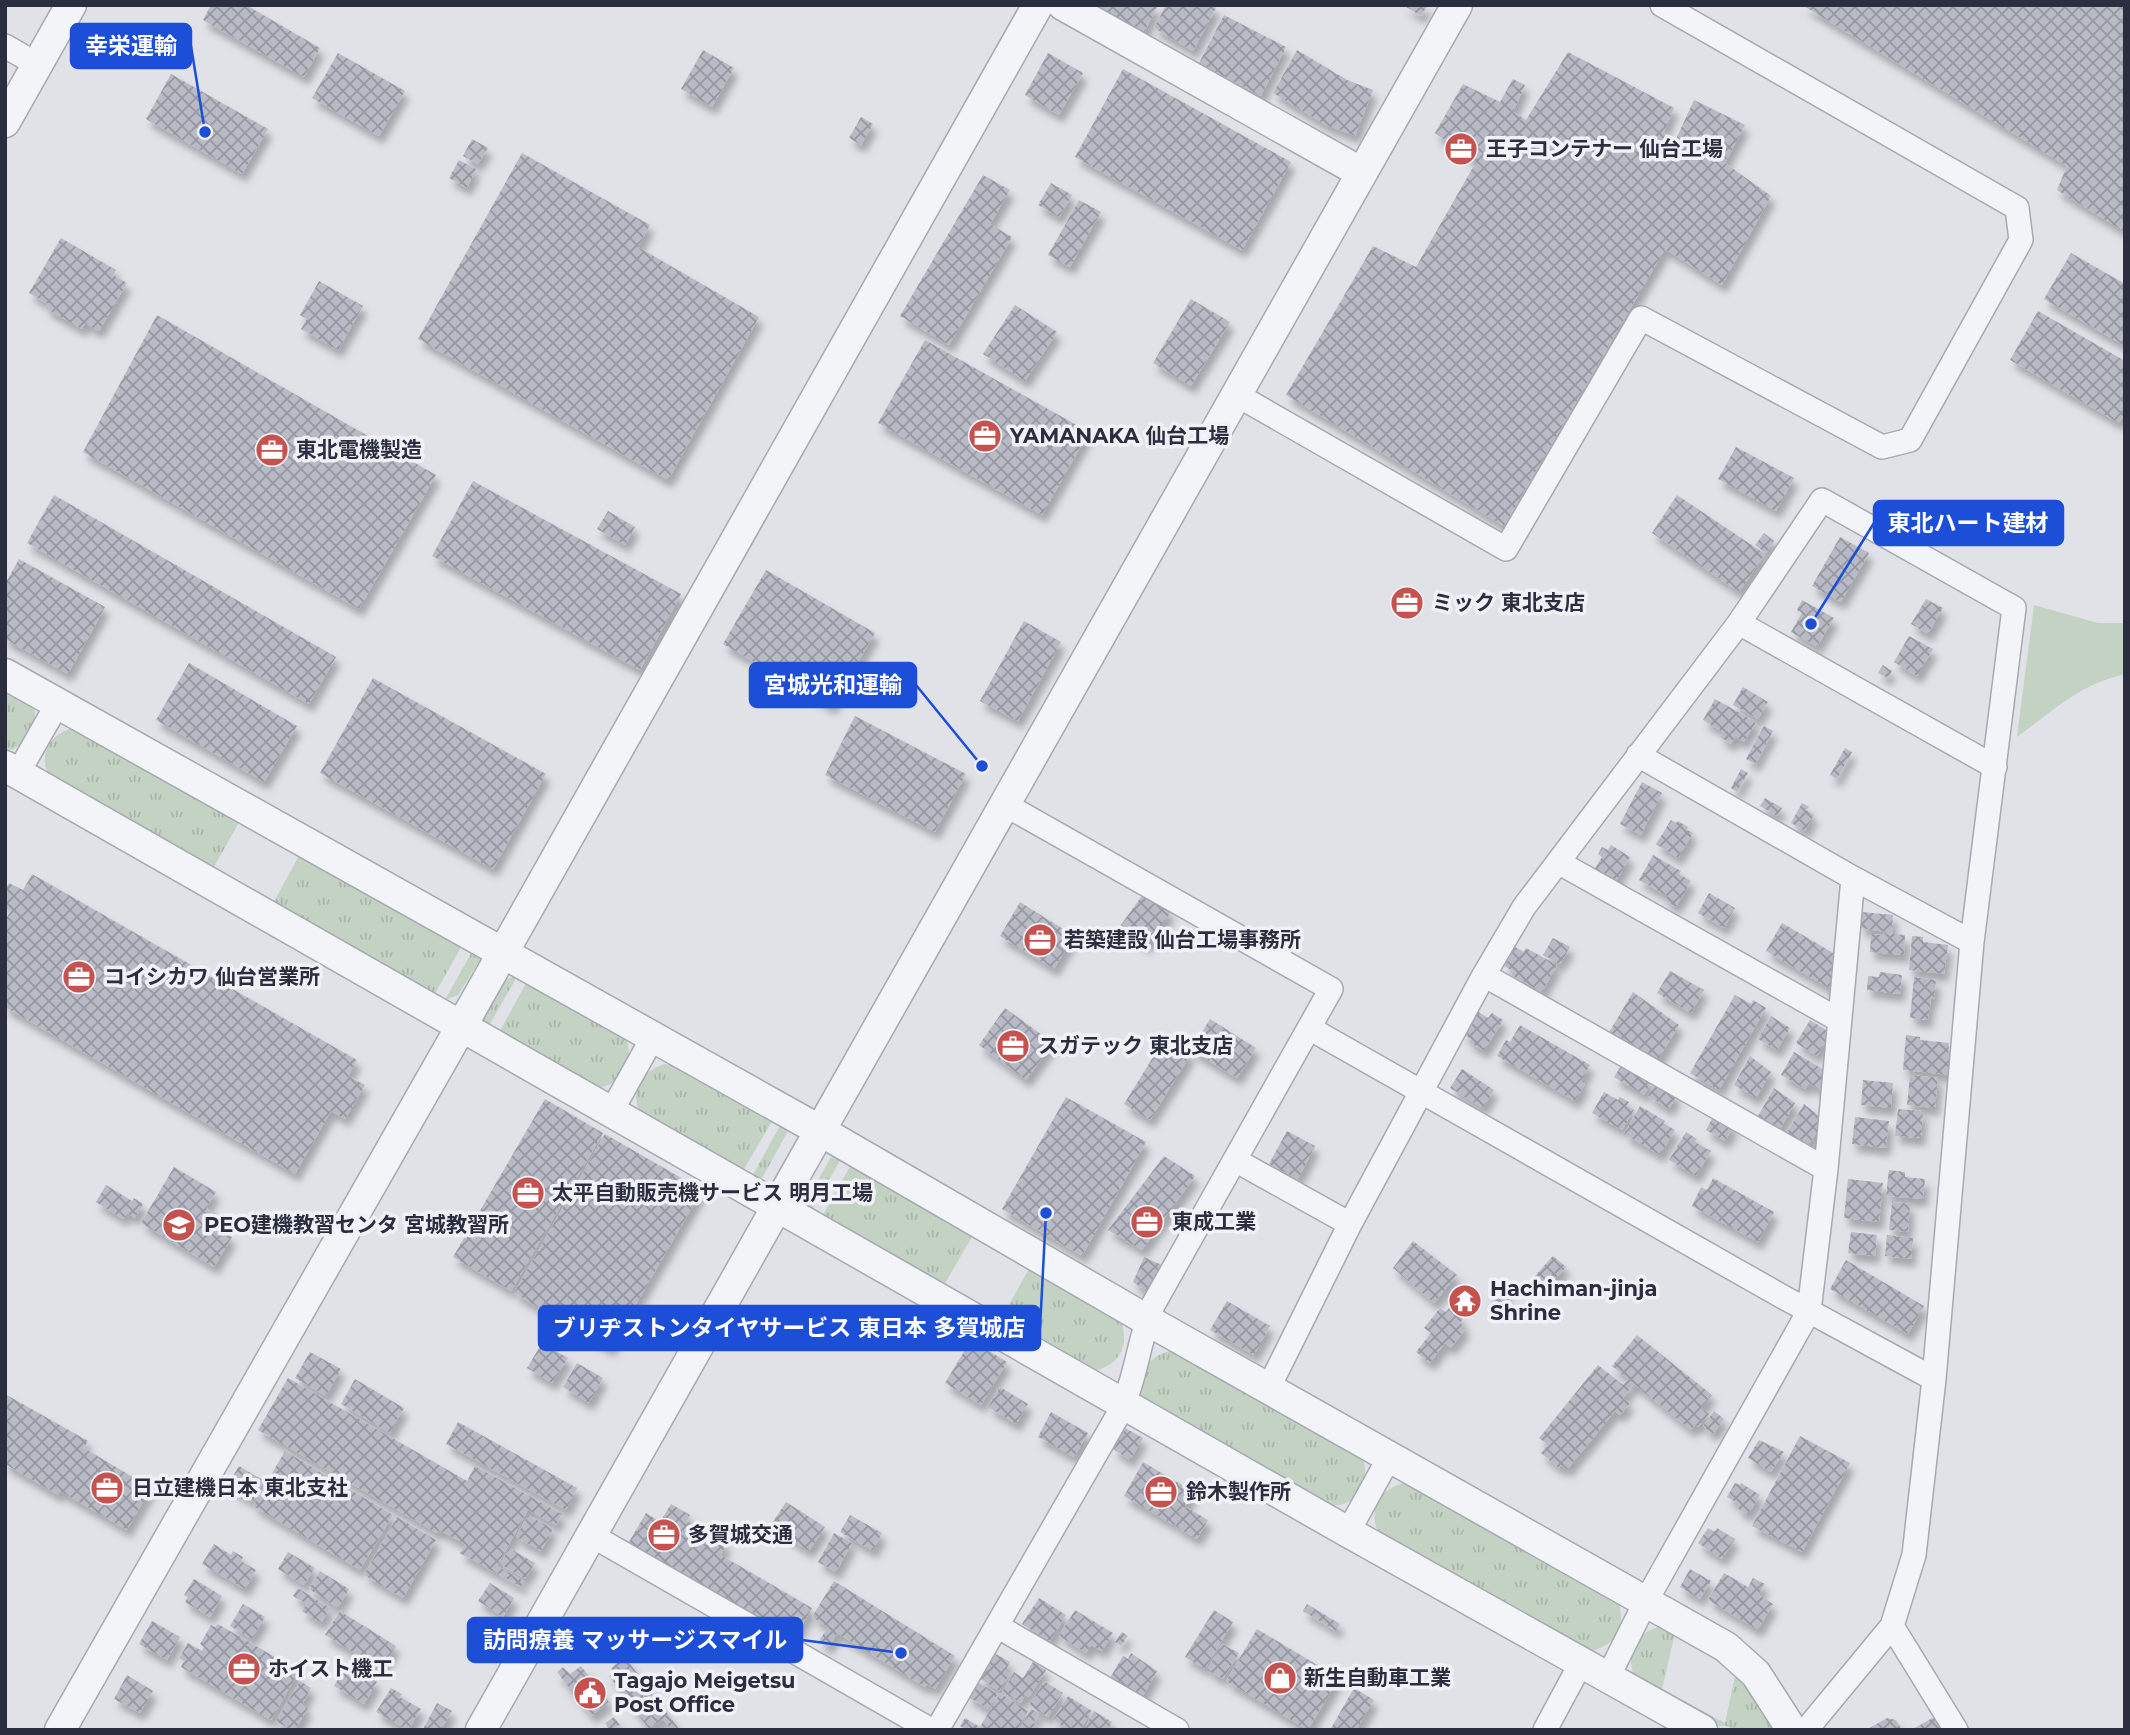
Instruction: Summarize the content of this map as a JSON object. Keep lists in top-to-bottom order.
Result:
{
  "places": {
    "other": [
      "幸栄運輸",
      "東北ハート建材",
      "宮城光和運輸",
      "ブリヂストンタイヤサービス 東日本 多賀城店",
      "訪問療養 マッサージスマイル"
    ],
    "office": [
      "王子コンテナー 仙台工場",
      "YAMANAKA 仙台工場",
      "東北電機製造",
      "ミック 東北支店",
      "若築建設 仙台工場事務所",
      "コイシカワ 仙台営業所",
      "スガテック 東北支店",
      "太平自動販売機サービス 明月工場",
      "東成工業",
      "日立建機日本 東北支社",
      "鈴木製作所",
      "多賀城交通",
      "ホイスト機工"
    ],
    "school or university": ["PEO建機教習センタ 宮城教習所"],
    "temple": ["Hachiman-jinja Shrine"],
    "shop": ["新生自動車工業"],
    "public building": ["Tagajo Meigetsu Post Office"]
  }
}
